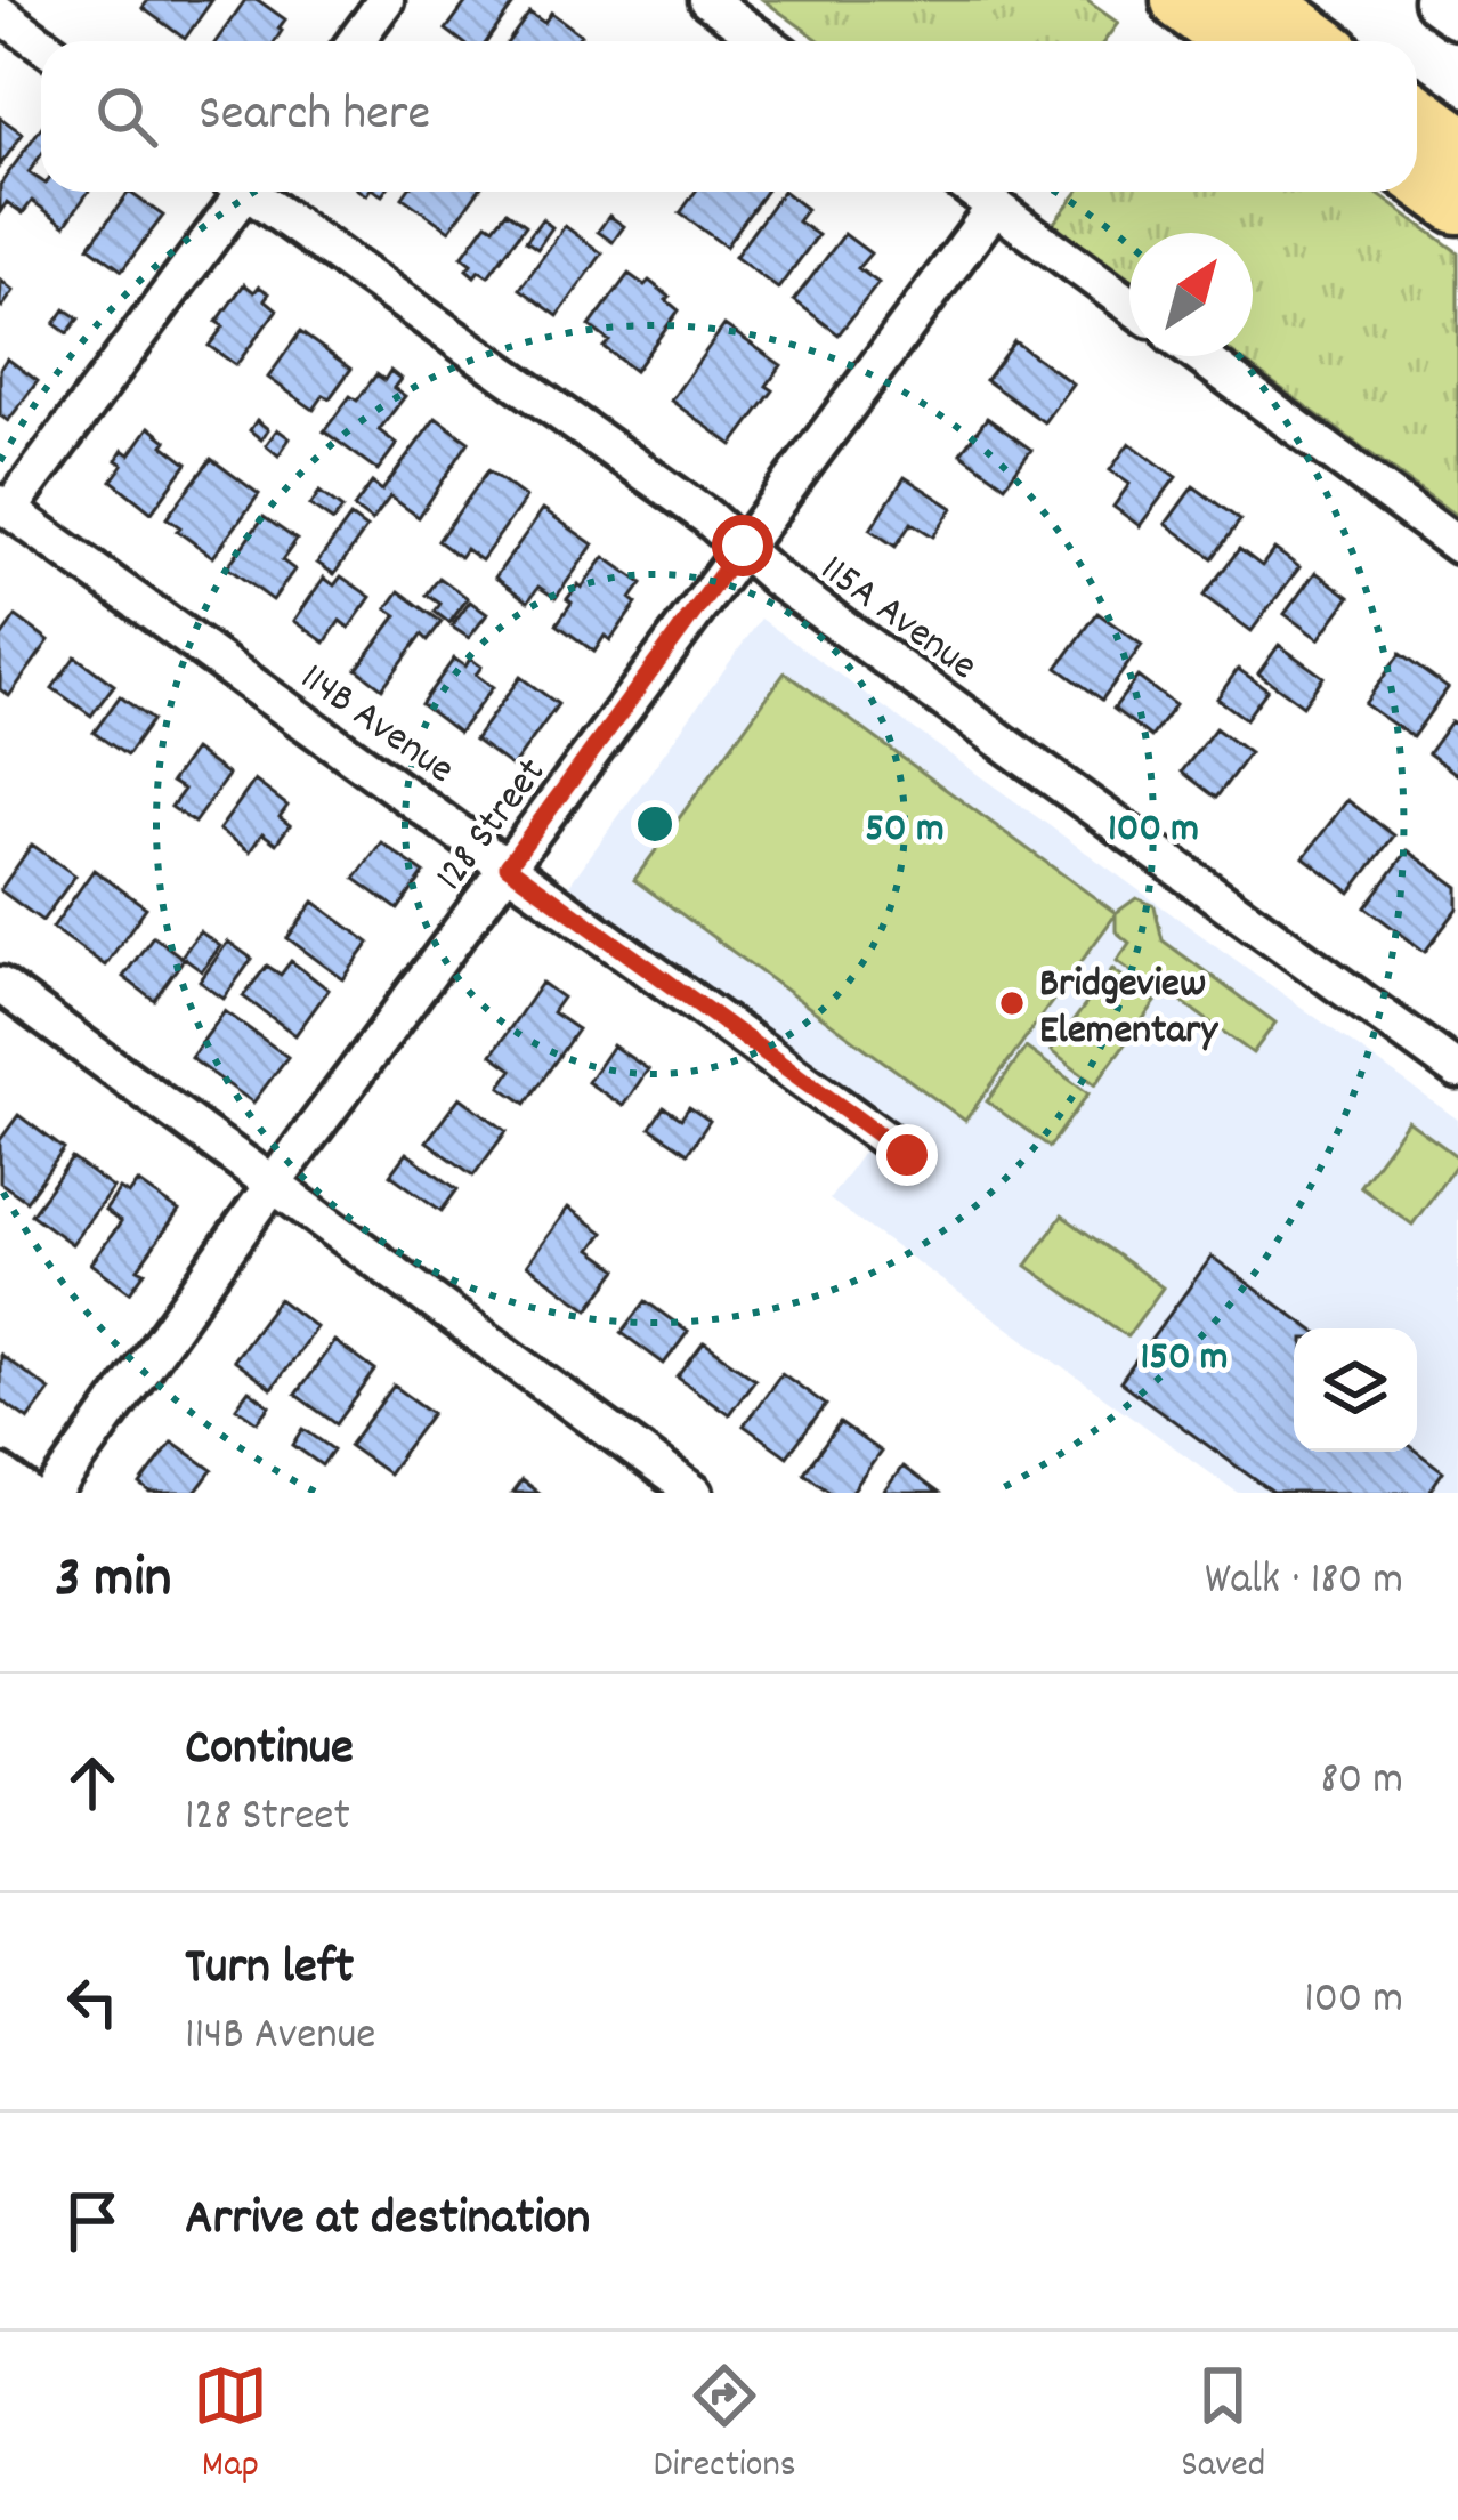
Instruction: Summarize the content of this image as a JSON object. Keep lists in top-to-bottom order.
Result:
{
  "streets": {
    "street": ["115A Avenue", "114B Avenue", "128 Street"]
  },
  "crossings": [
    ["115A Avenue", "128 Street"],
    ["114B Avenue", "128 Street"]
  ],
  "places": ["Bridgeview Elementary"],
  "north": "top right",
  "page": {
    "search": "Search here",
    "heading": ["3 min", "Walk · 180 m"],
    "list": [
      ["Continue", "128 Street", "80 m"],
      ["Turn left", "114B Avenue", "100 m"],
      "Arrive at destination"
    ],
    "nav": ["Map", "Directions", "Saved"]
  },
  "rings": ["50 m", "100 m", "150 m"]
}
